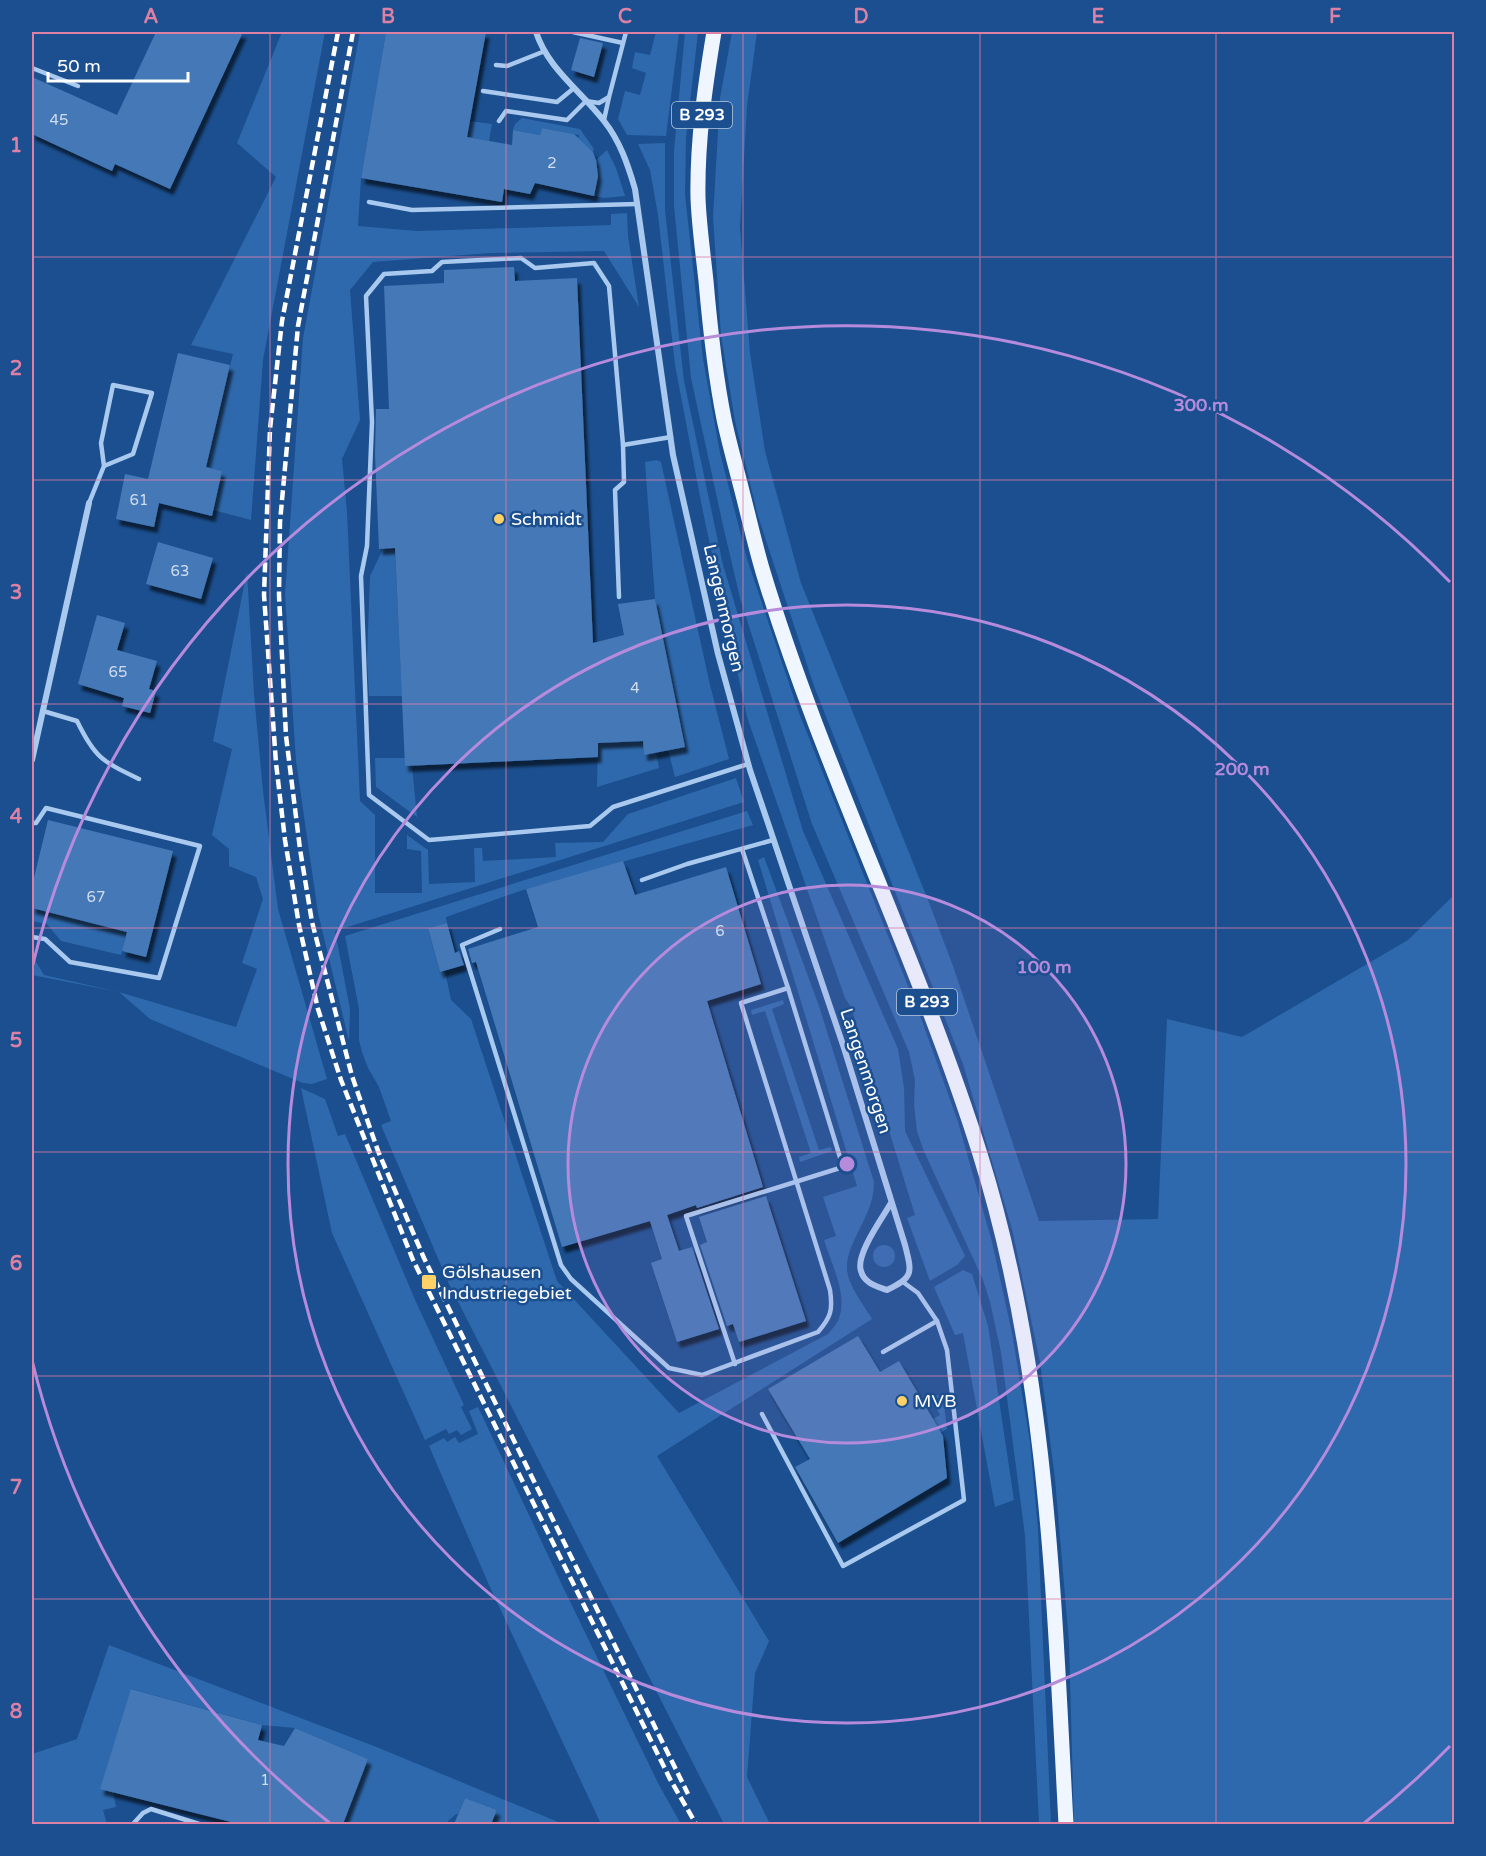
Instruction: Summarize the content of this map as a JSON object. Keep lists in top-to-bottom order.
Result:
{
  "streets": {
    "main road": ["B 293"],
    "street": ["Langenmorgen"]
  },
  "places": {
    "other": ["Schmidt", "MVB"],
    "transit": ["Gölshausen Industriegebiet"]
  },
  "house_numbers": [
    "45",
    "2",
    "61",
    "63",
    "65",
    "4",
    "67",
    "6",
    "1"
  ],
  "scale_bar": "50 m",
  "grid": {
    "columns": [
      "A",
      "B",
      "C",
      "D",
      "E",
      "F"
    ],
    "rows": [
      "1",
      "2",
      "3",
      "4",
      "5",
      "6",
      "7",
      "8"
    ]
  },
  "rings": ["300 m", "200 m", "100 m"]
}
